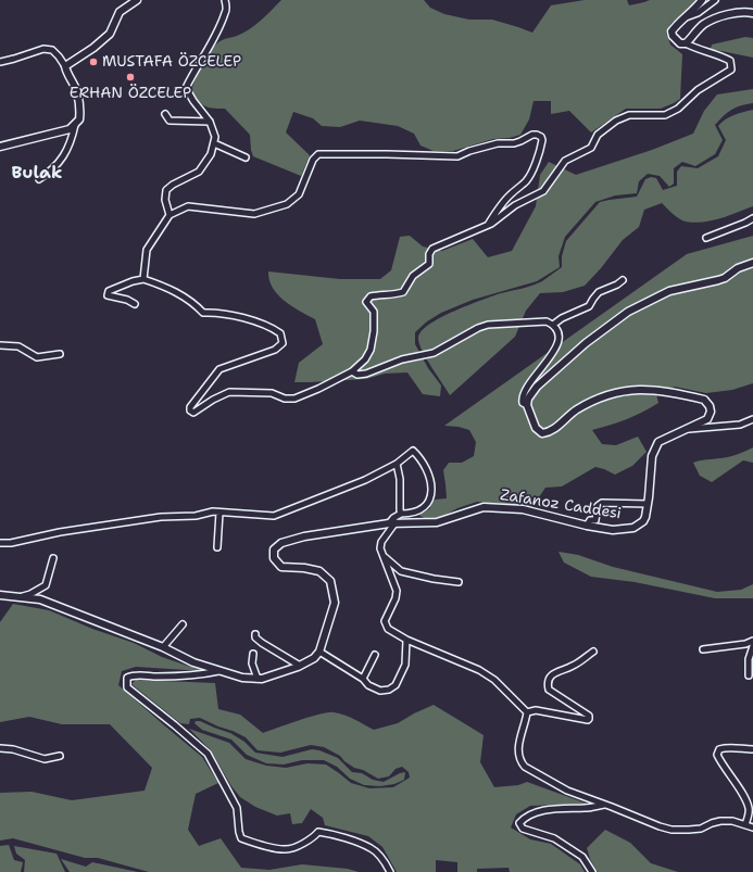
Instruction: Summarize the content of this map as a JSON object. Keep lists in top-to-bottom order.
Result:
{
  "streets": {
    "street": ["Zafanoz Caddesi"]
  },
  "districts": ["Bulak"],
  "places": ["MUSTAFA ÖZCELEP", "ERHAN ÖZCELEP"]
}
